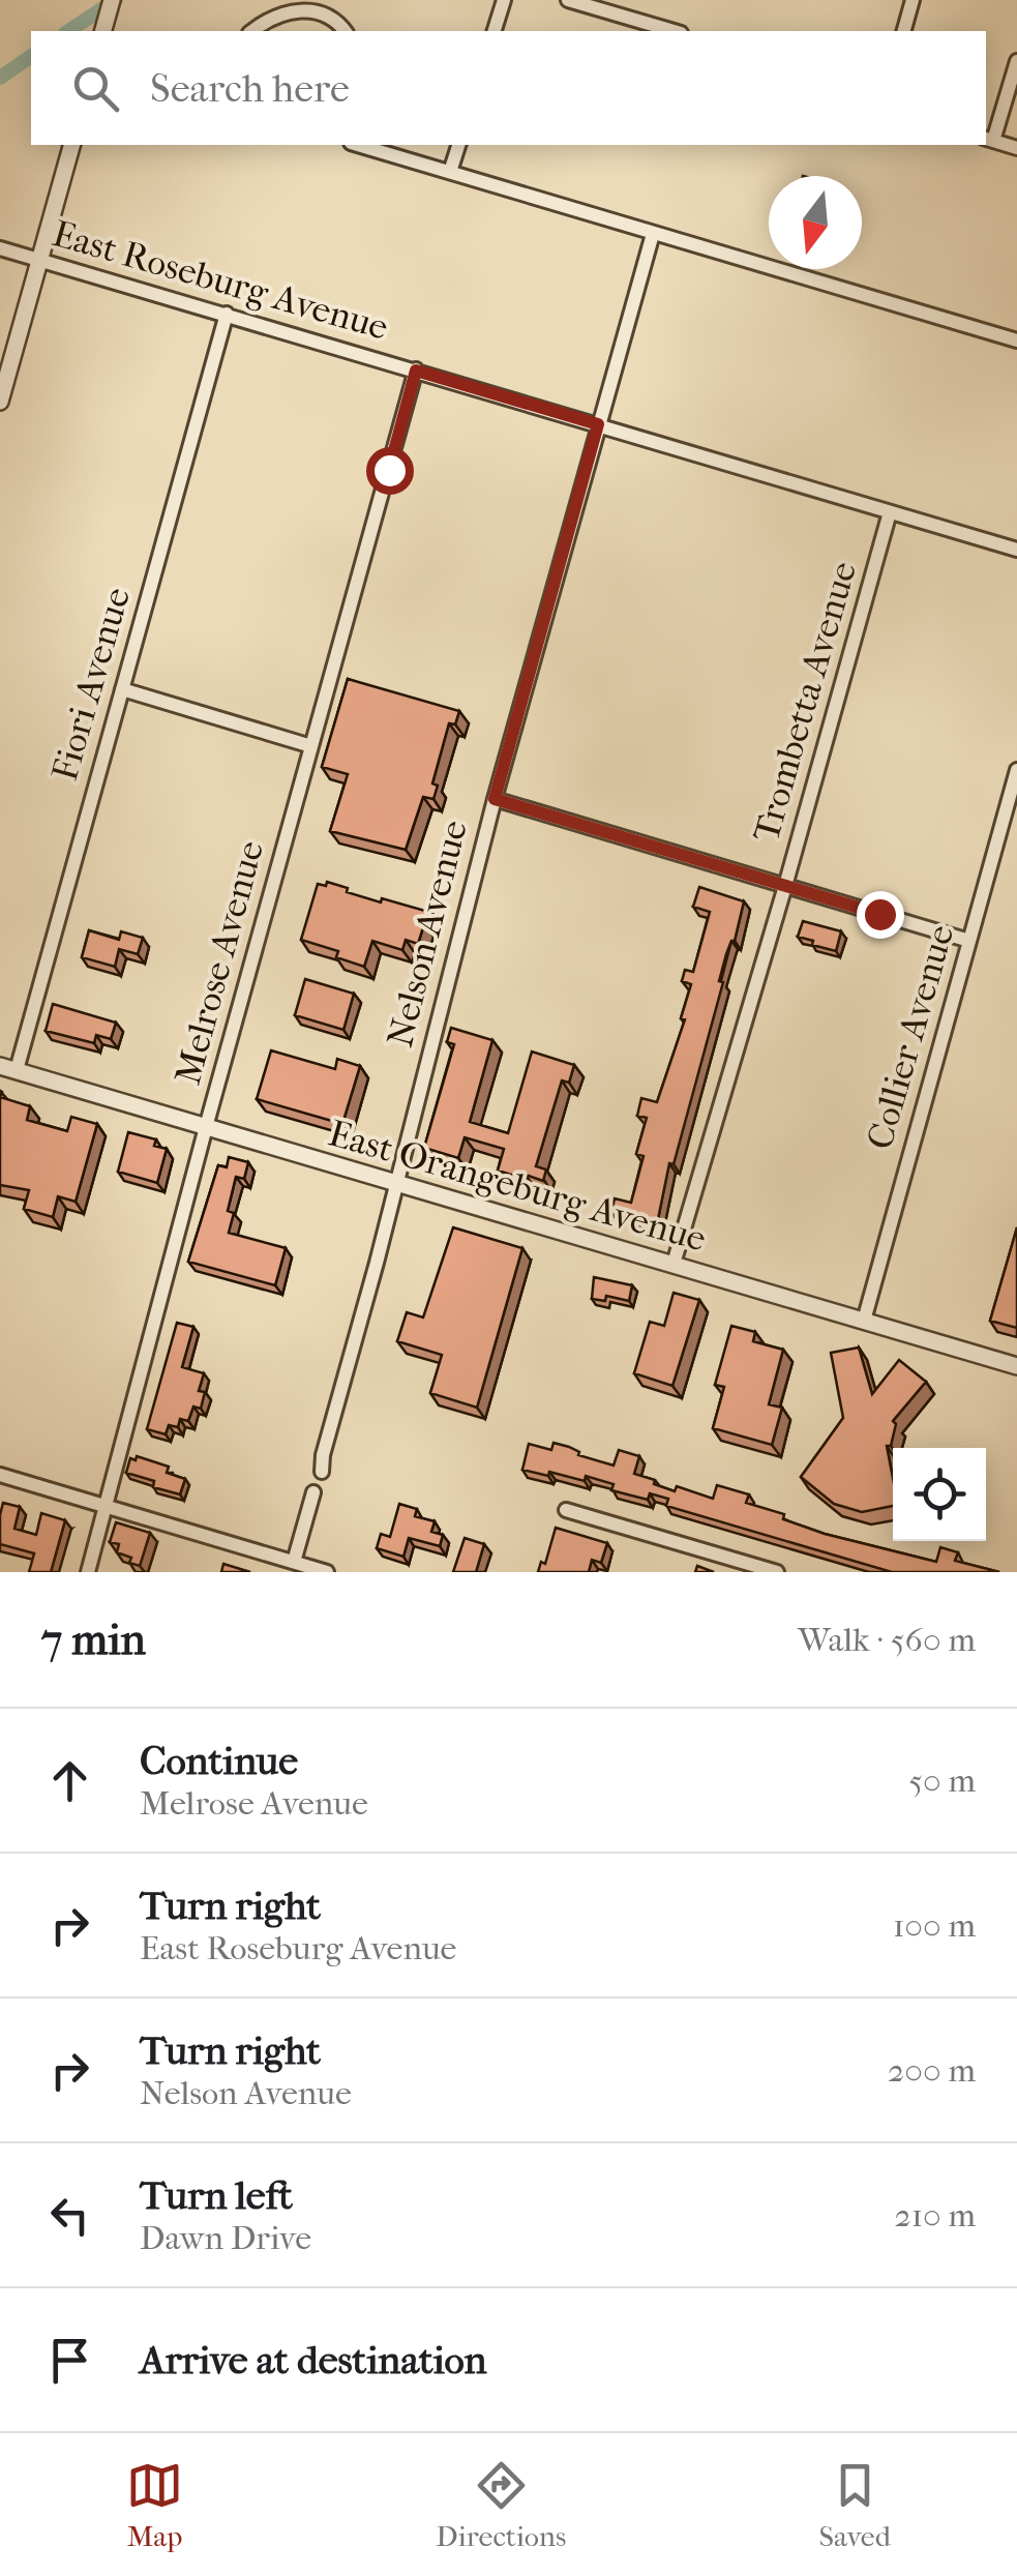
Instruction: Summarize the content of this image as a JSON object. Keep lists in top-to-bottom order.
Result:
{
  "streets": {
    "street": [
      "East Roseburg Avenue",
      "Fiori Avenue",
      "Trombetta Avenue",
      "Nelson Avenue",
      "Melrose Avenue",
      "Collier Avenue",
      "East Orangeburg Avenue"
    ]
  },
  "crossings": [
    ["East Roseburg Avenue", "Fiori Avenue"],
    ["East Roseburg Avenue", "Trombetta Avenue"],
    ["East Roseburg Avenue", "Nelson Avenue"],
    ["East Roseburg Avenue", "Melrose Avenue"],
    ["Fiori Avenue", "East Orangeburg Avenue"],
    ["Trombetta Avenue", "East Orangeburg Avenue"],
    ["Nelson Avenue", "East Orangeburg Avenue"],
    ["Melrose Avenue", "East Orangeburg Avenue"],
    ["Collier Avenue", "East Orangeburg Avenue"]
  ],
  "north": "bottom",
  "page": {
    "search": "Search here",
    "heading": ["7 min", "Walk · 560 m"],
    "list": [
      ["Continue", "Melrose Avenue", "50 m"],
      ["Turn right", "East Roseburg Avenue", "100 m"],
      ["Turn right", "Nelson Avenue", "200 m"],
      ["Turn left", "Dawn Drive", "210 m"],
      "Arrive at destination"
    ],
    "nav": ["Map", "Directions", "Saved"]
  }
}
